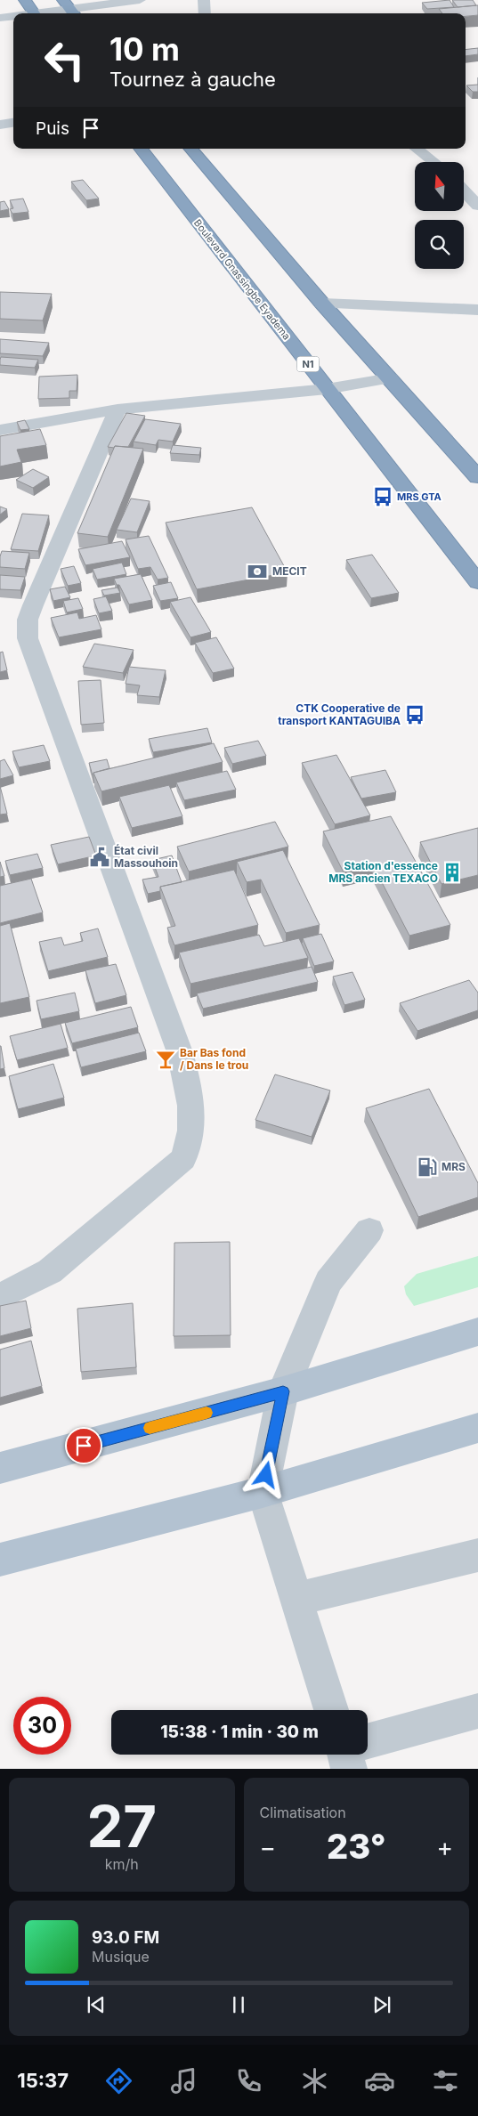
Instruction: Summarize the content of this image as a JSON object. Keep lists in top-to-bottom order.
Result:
{
  "streets": {
    "highway": ["Boulevard Gnassingbe Eyadema", "N1"]
  },
  "places": {
    "bus stop": ["MRS GTA", "CTK Cooperative de transport KANTAGUIBA"],
    "bank": ["MECIT"],
    "public building": ["État civil Massouhoin"],
    "building": ["Station d'essence MRS ancien TEXACO"],
    "bar": ["Bar Bas fond / Dans le trou"],
    "fuel station": ["MRS"]
  },
  "north": "top",
  "page": {
    "turn": ["10 m", "Tournez à gauche"],
    "then": "Puis",
    "limit": "30",
    "trip": "15:38 · 1 min · 30 m",
    "tile": [
      ["27", "km/h"],
      "Climatisation"
    ],
    "heat": ["−", "23°", "+"],
    "song": ["93.0 FM", "Musique"],
    "tabs": "15:37"
  }
}
